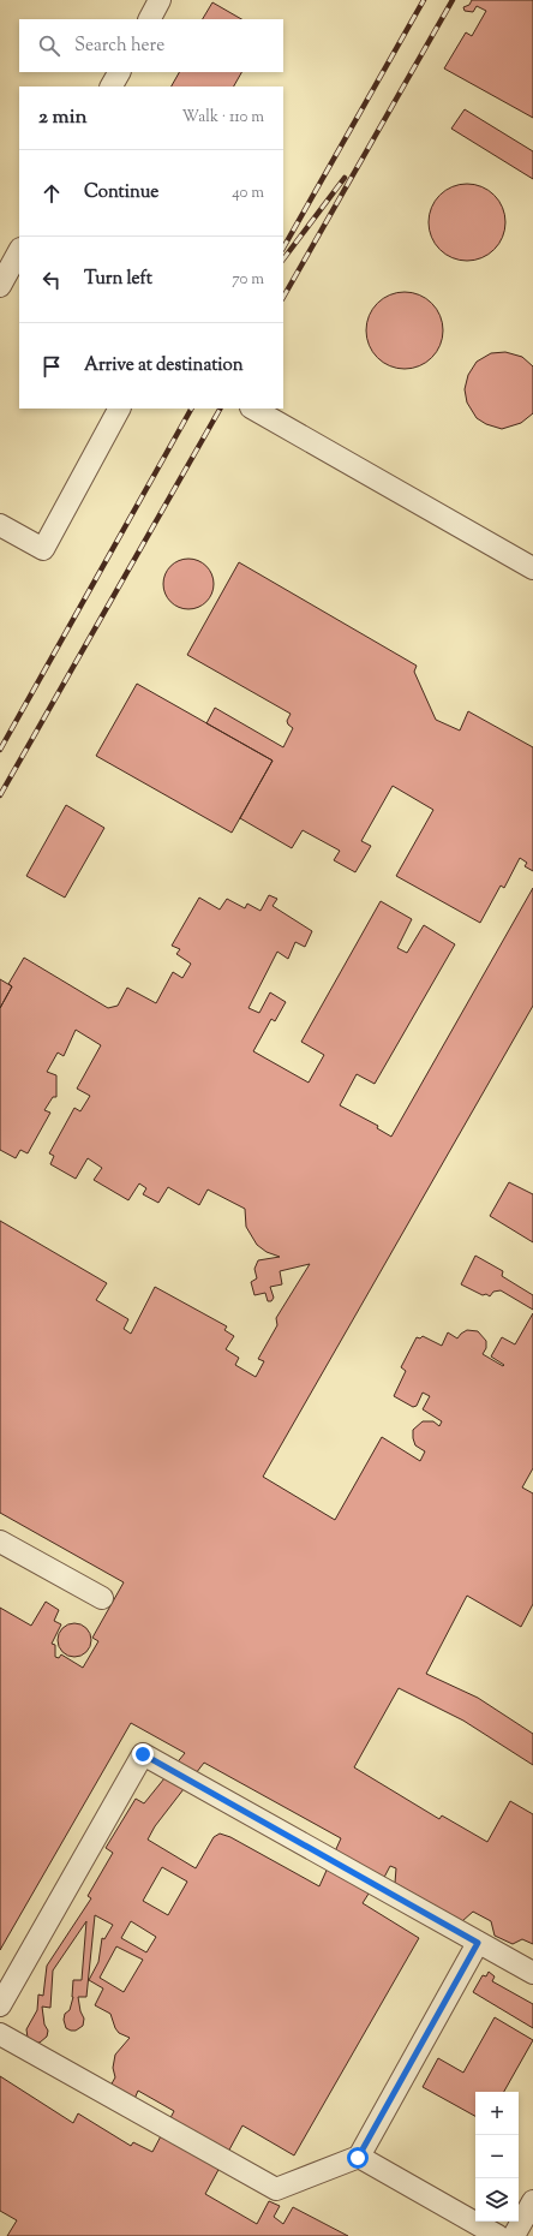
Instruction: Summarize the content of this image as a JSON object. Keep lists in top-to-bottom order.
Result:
{
  "page": {
    "search": "Search here",
    "heading": ["2 min", "Walk · 110 m"],
    "list": [
      ["Continue", "40 m"],
      ["Turn left", "70 m"],
      "Arrive at destination"
    ],
    "map_buttons": ["+", "−"]
  }
}
